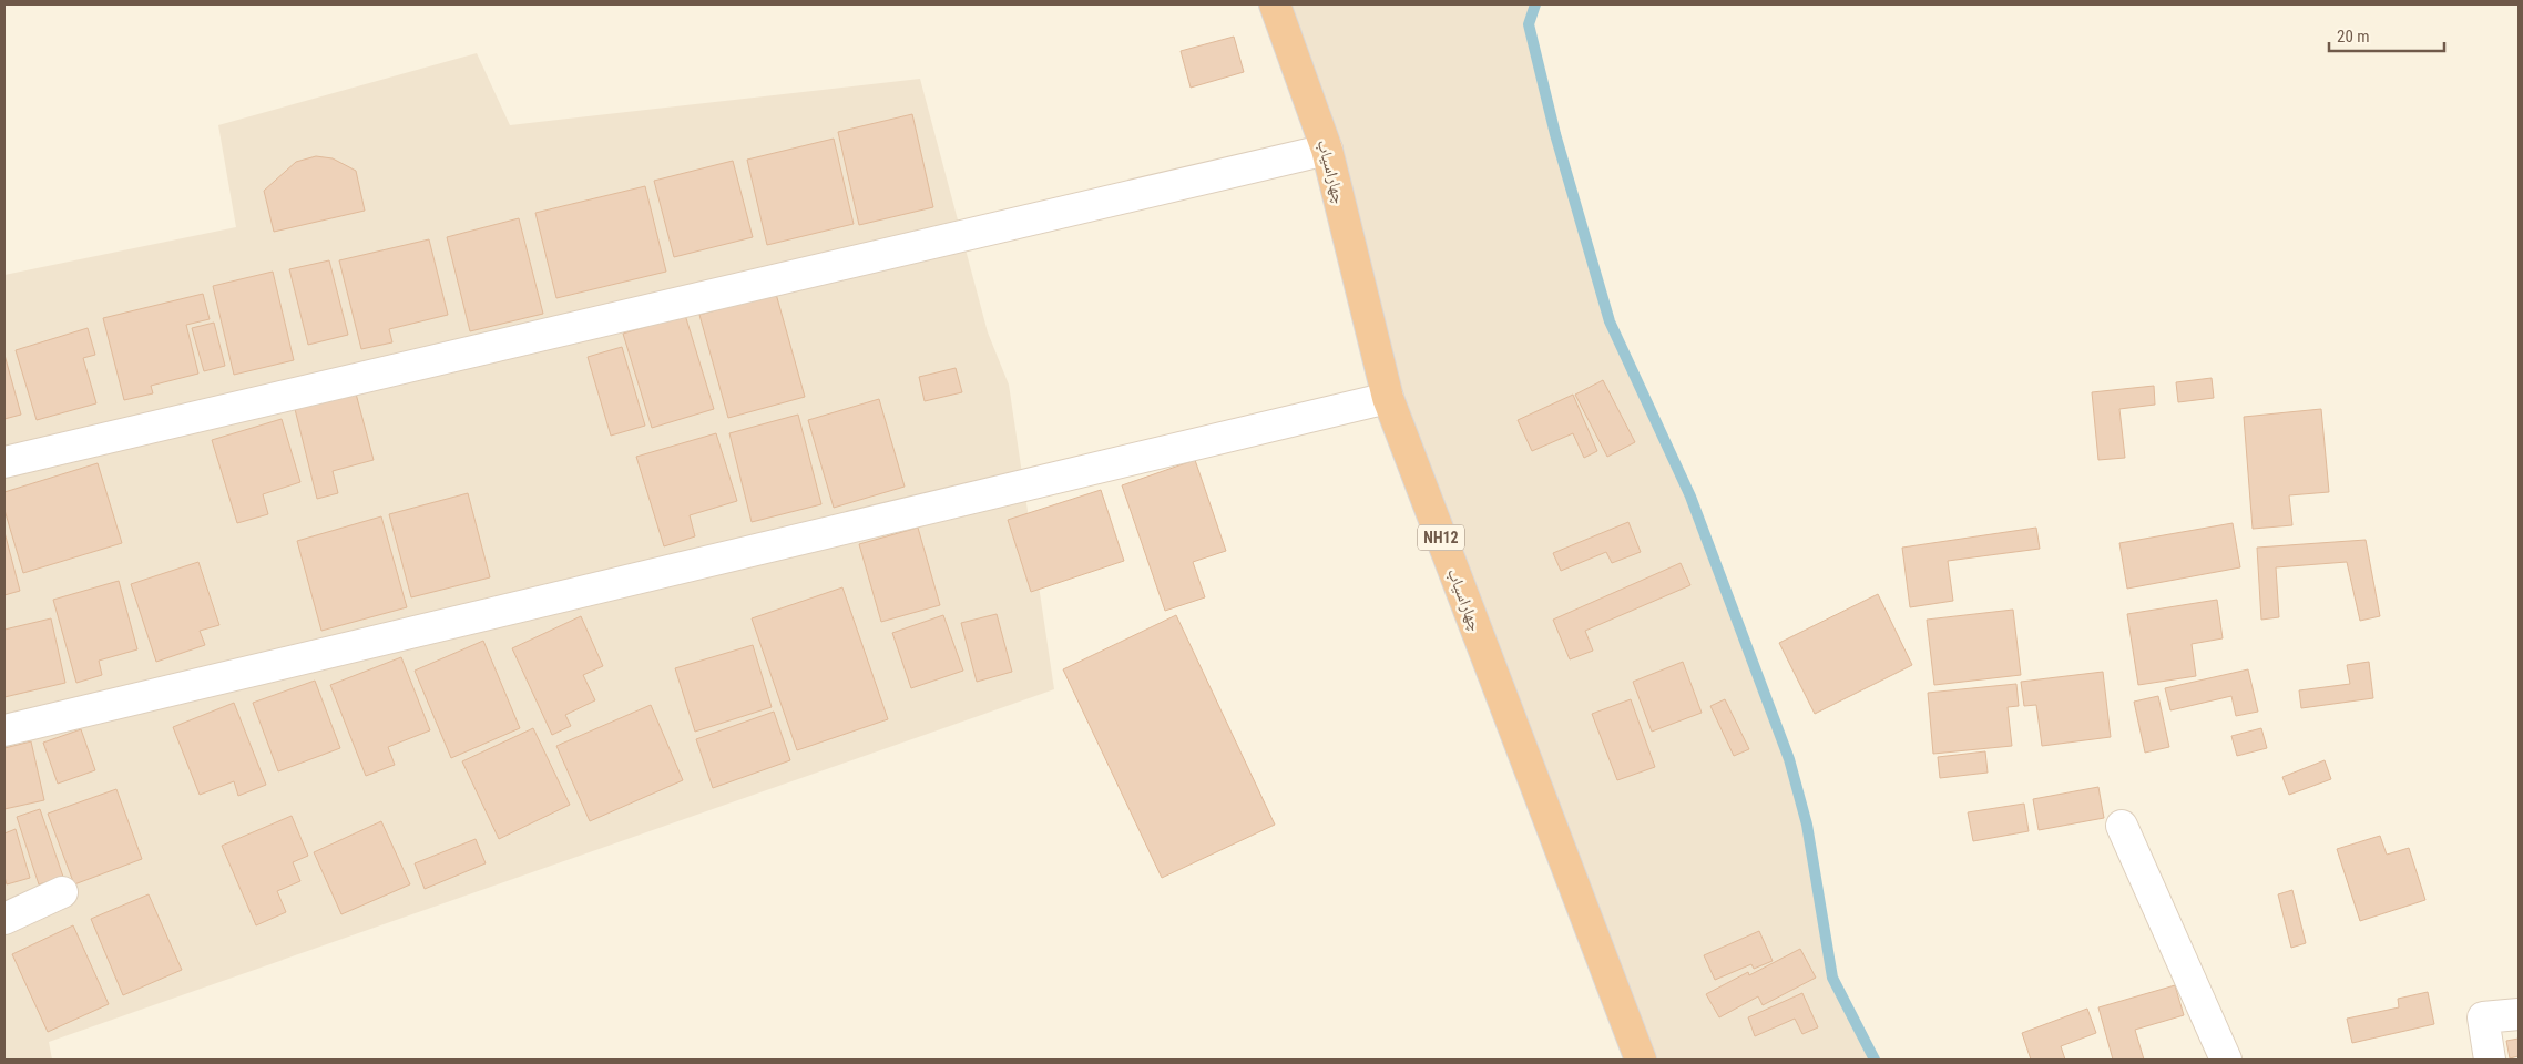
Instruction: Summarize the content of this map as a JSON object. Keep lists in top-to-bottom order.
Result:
{
  "streets": {
    "highway": ["چهاراسیاب", "NH12"]
  },
  "scale_bar": "20 m"
}
